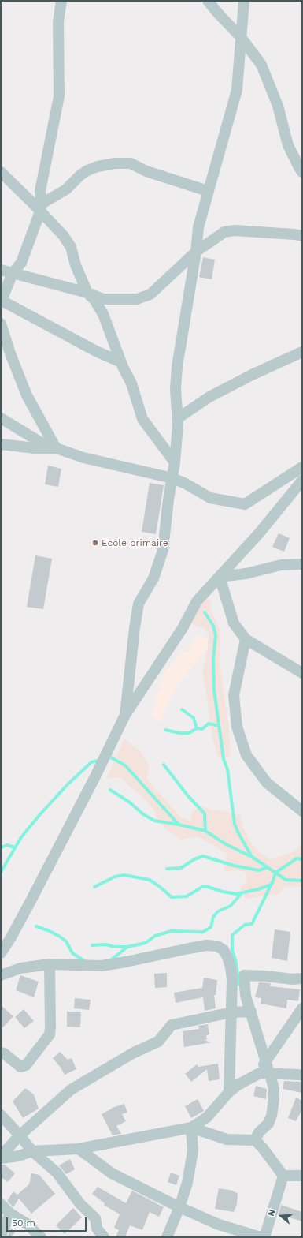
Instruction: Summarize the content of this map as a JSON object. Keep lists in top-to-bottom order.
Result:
{
  "places": ["Ecole primaire"],
  "scale_bar": "50 m",
  "north": "left"
}
